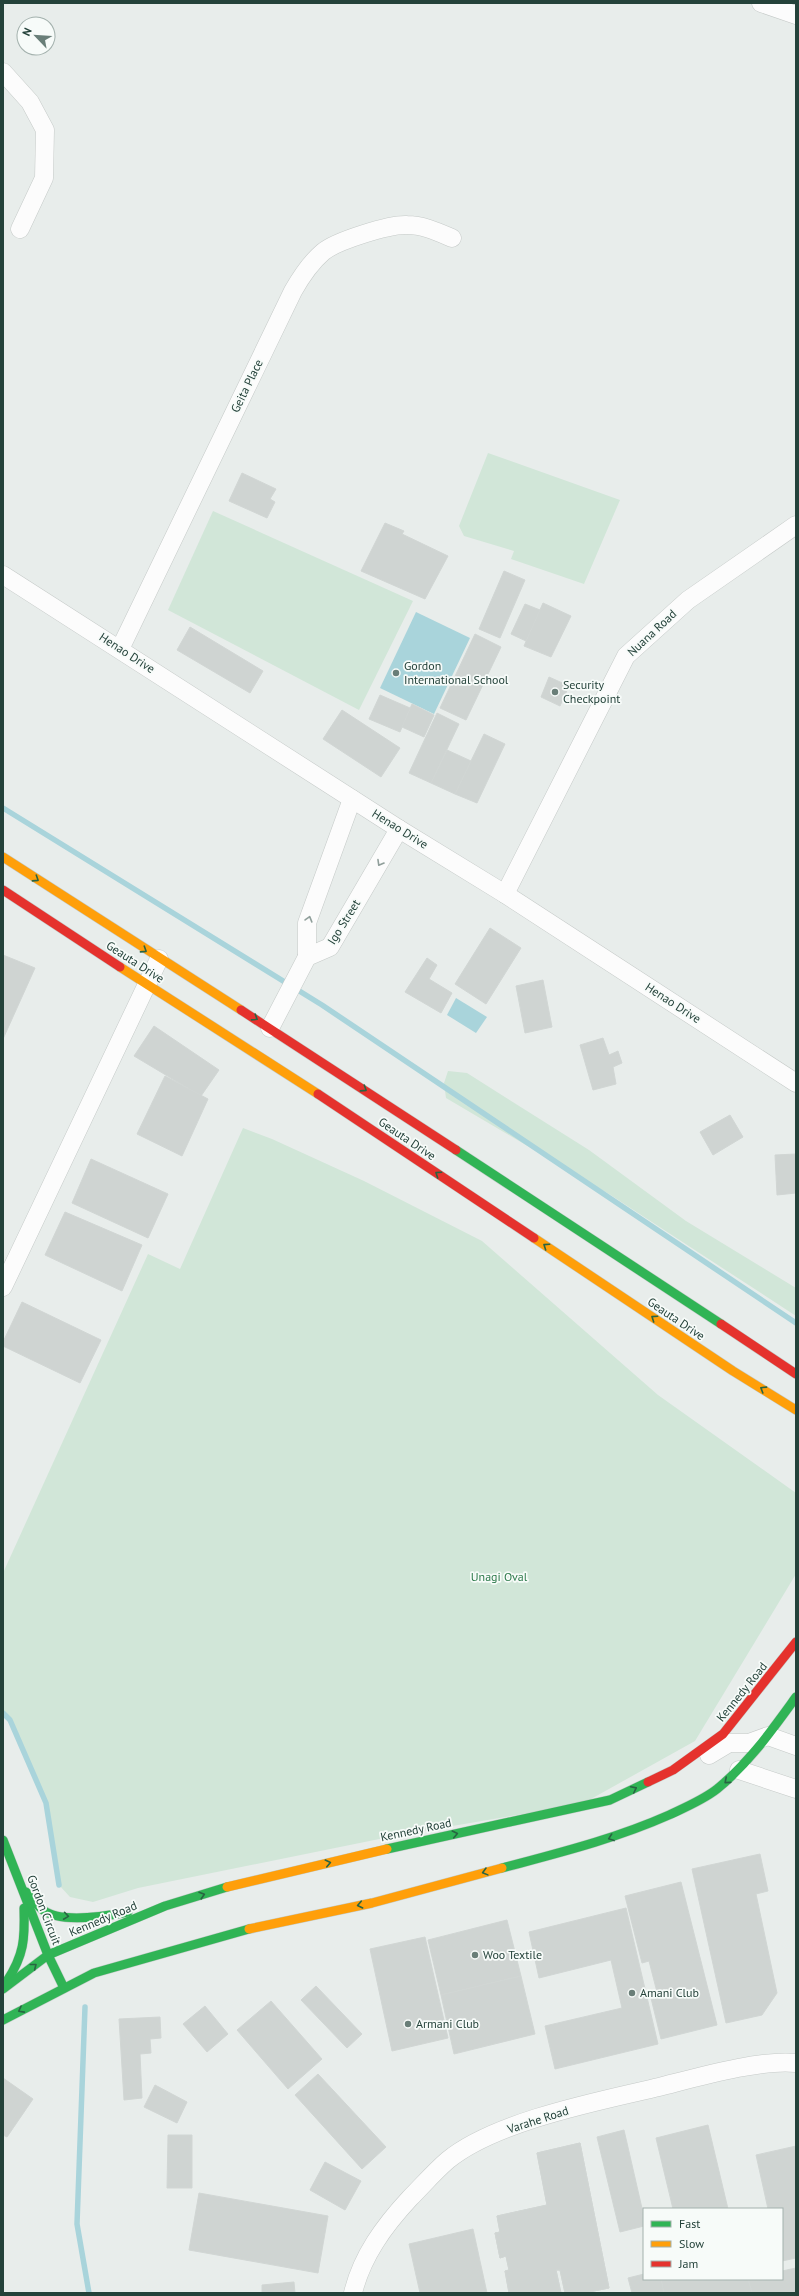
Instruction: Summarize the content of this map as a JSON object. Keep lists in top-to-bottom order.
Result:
{
  "streets": {
    "main road": ["Geauta Drive", "Kennedy Road", "Gordon Circuit"],
    "street": [
      "Geita Place",
      "Nuana Road",
      "Henao Drive",
      "Igo Street",
      "Varahe Road"
    ]
  },
  "crossings": [
    ["Geita Place", "Henao Drive"],
    ["Nuana Road", "Henao Drive"],
    ["Henao Drive", "Igo Street"],
    ["Kennedy Road", "Gordon Circuit"]
  ],
  "parks": ["Unagi Oval"],
  "places": [
    "Gordon International School",
    "Security Checkpoint",
    "Woo Textile",
    "Amani Club",
    "Armani Club"
  ],
  "legend": ["Fast", "Slow", "Jam"],
  "north": "top left"
}
